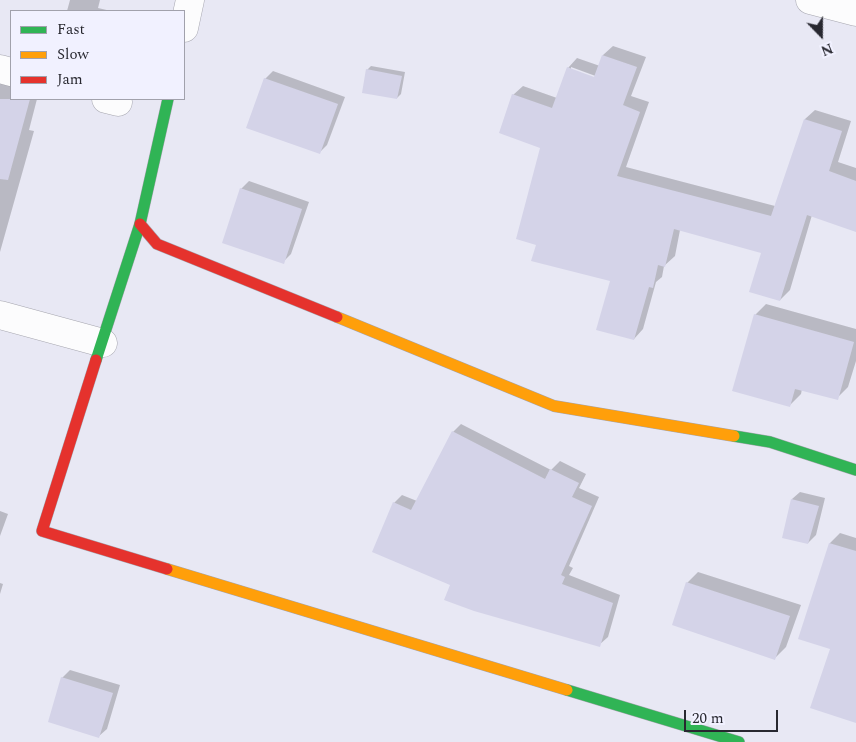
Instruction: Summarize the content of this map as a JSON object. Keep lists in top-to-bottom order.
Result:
{
  "legend": ["Fast", "Slow", "Jam"],
  "scale_bar": "20 m",
  "north": "bottom"
}
